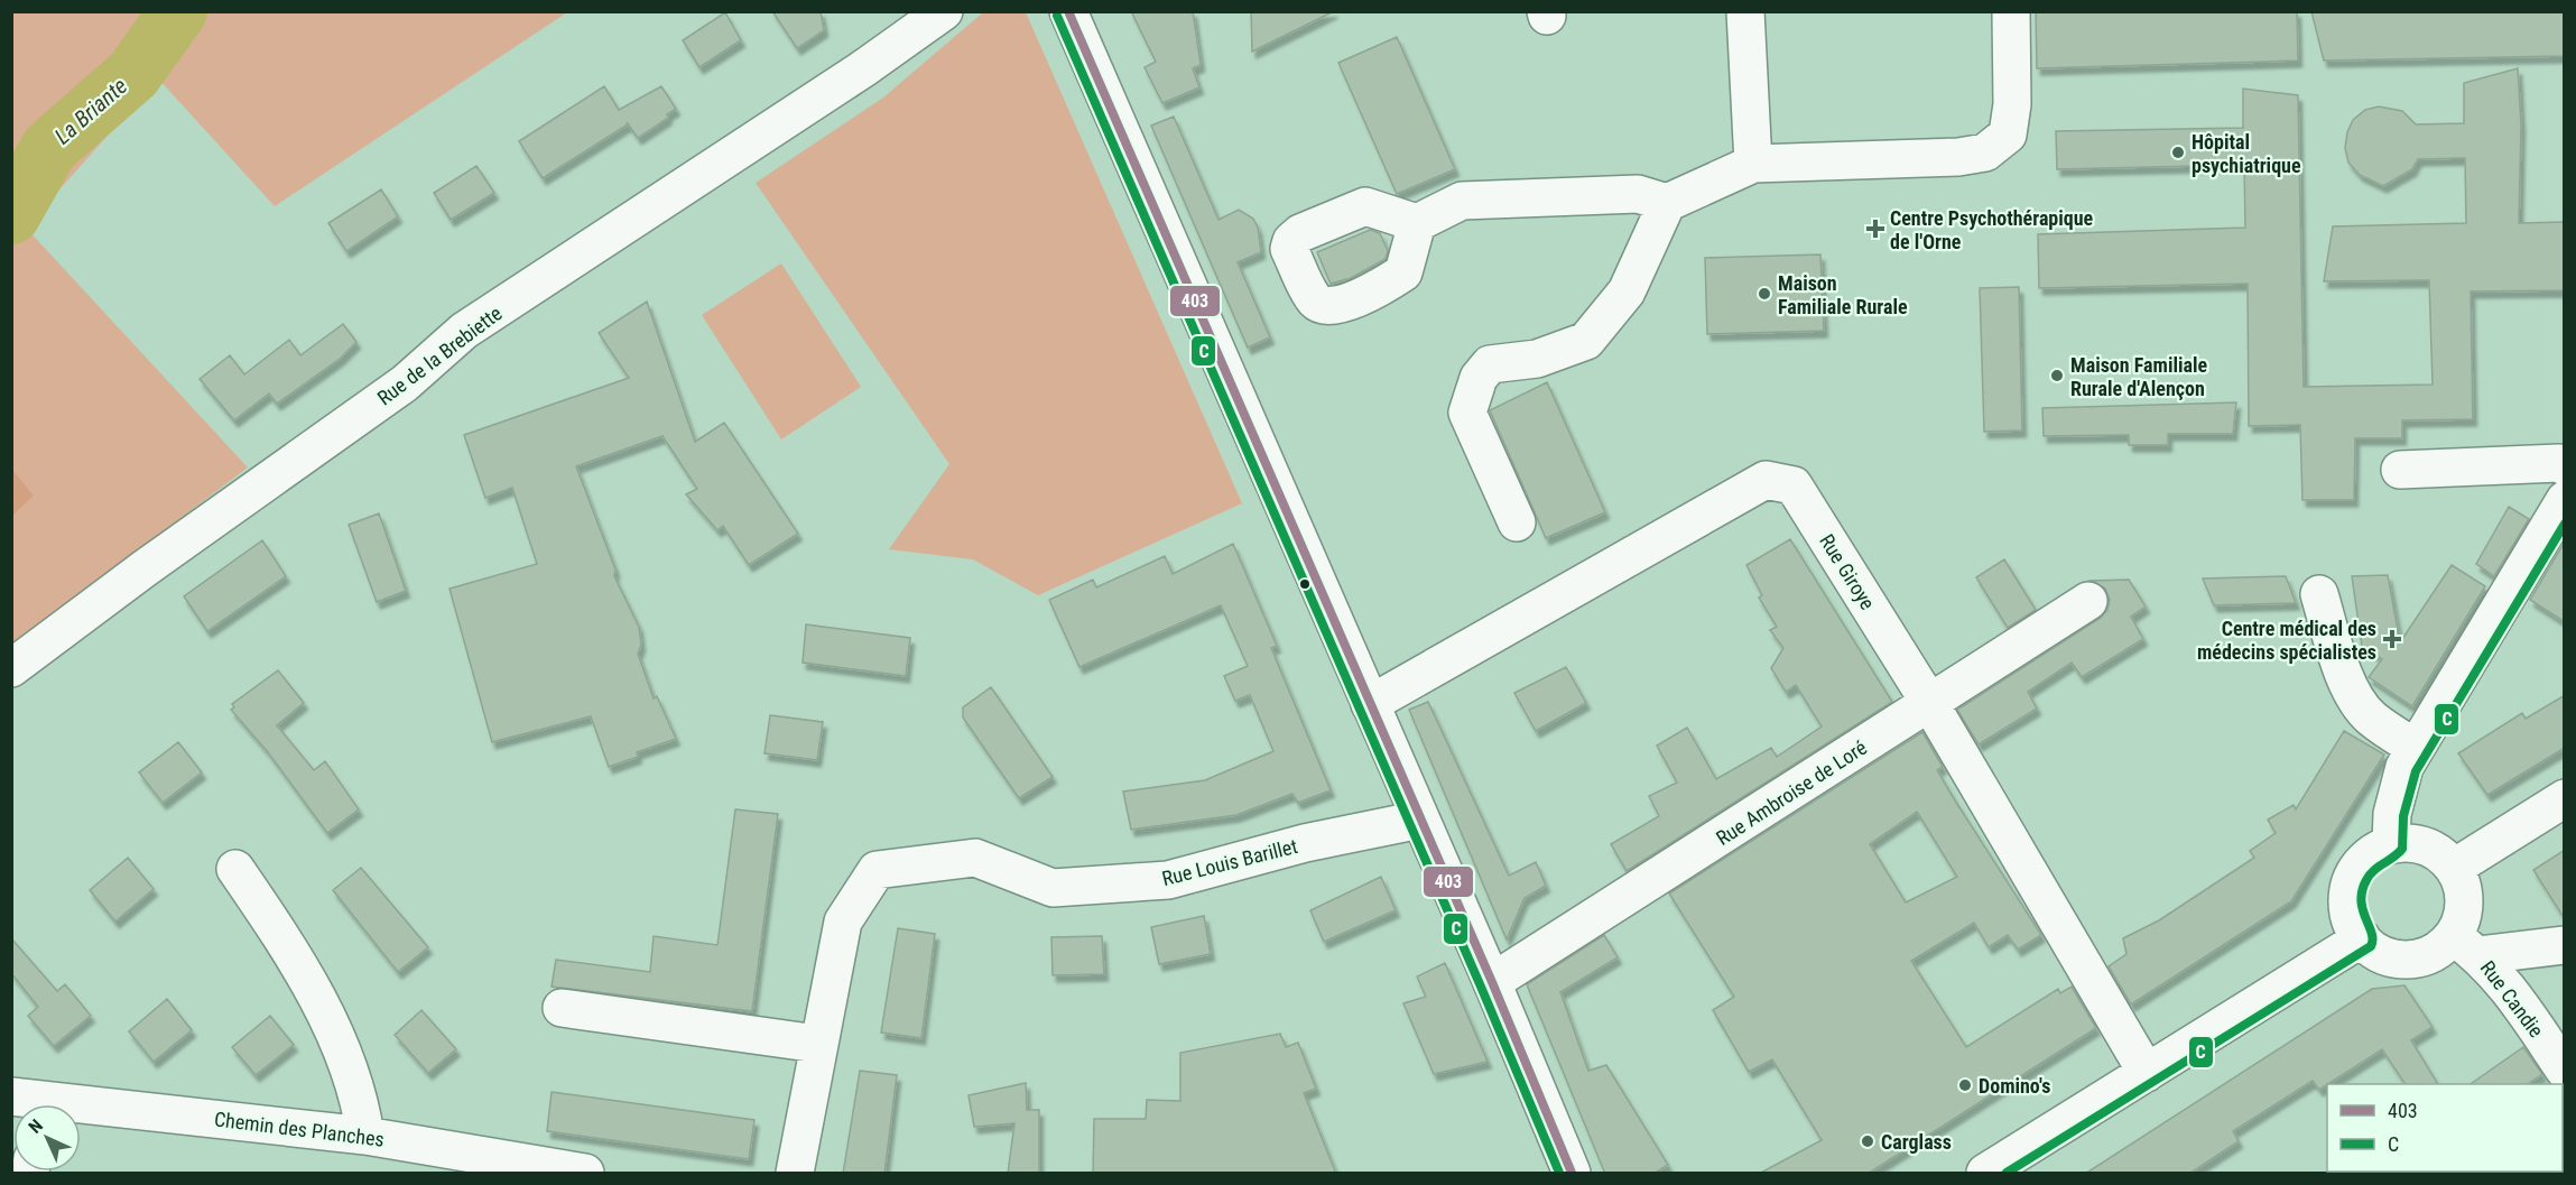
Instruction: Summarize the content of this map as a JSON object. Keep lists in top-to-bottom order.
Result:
{
  "streets": {
    "street": [
      "Rue de la Brebiette",
      "Rue Giroye",
      "Rue Ambroise de Loré",
      "Rue Louis Barillet",
      "Rue Candie",
      "Chemin des Planches"
    ]
  },
  "crossings": [
    ["Rue Giroye", "Rue Ambroise de Loré"]
  ],
  "water": ["La Briante"],
  "places": {
    "other": [
      "Hôpital psychiatrique",
      "Maison Familiale Rurale",
      "Maison Familiale Rurale d'Alençon",
      "Domino's",
      "Carglass"
    ],
    "health": ["Centre Psychothérapique de l'Orne", "Centre médical des médecins spécialistes"]
  },
  "lines": ["transit line 403", "transit line C"],
  "legend": ["403", "C"],
  "north": "top left"
}
